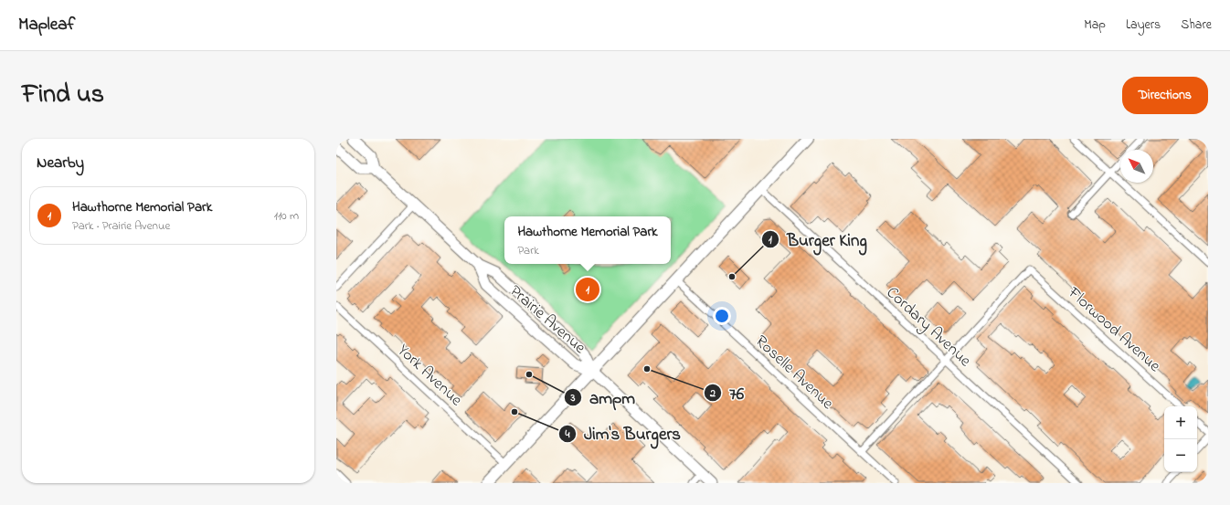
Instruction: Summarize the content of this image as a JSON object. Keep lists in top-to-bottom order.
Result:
{
  "streets": {
    "main road": ["Prairie Avenue"],
    "street": [
      "Cordary Avenue",
      "Florwood Avenue",
      "Roselle Avenue",
      "York Avenue"
    ]
  },
  "crossings": [
    ["Cordary Avenue", "Florwood Avenue"]
  ],
  "places": [
    "Burger King",
    "76",
    "ampm",
    "Jim's Burgers"
  ],
  "north": "top left",
  "page": {
    "header": "Mapleaf",
    "nav": ["Map", "Layers", "Share"],
    "title": "Find us",
    "buttons": "Directions",
    "heading": "Nearby",
    "list": [
      {
        "mark": "1",
        "name": "Hawthorne Memorial Park",
        "note": "Park · Prairie Avenue",
        "value": "110 m"
      }
    ],
    "popup": ["Hawthorne Memorial Park", "Park"],
    "pins": "1",
    "map_buttons": ["+", "−"]
  }
}
